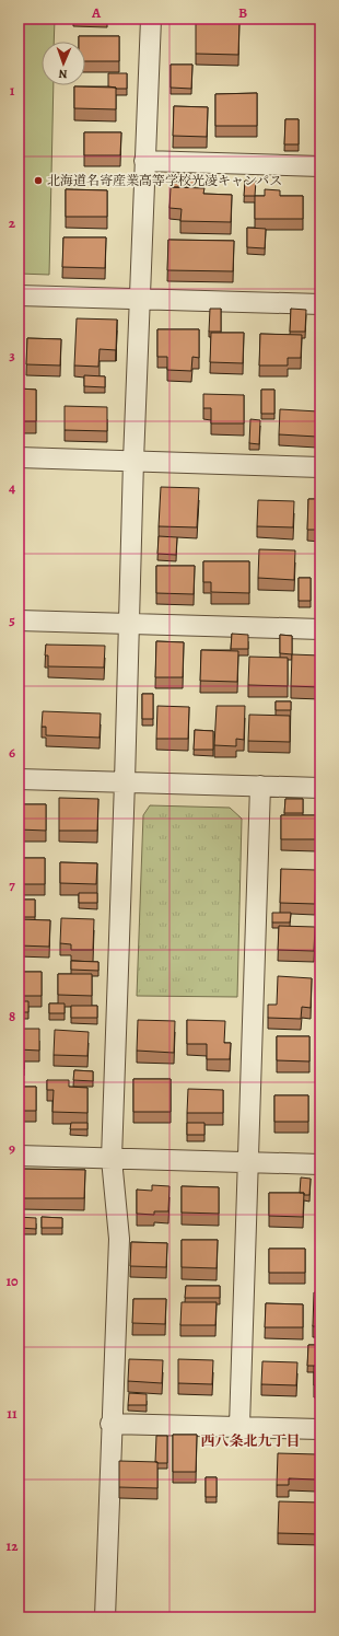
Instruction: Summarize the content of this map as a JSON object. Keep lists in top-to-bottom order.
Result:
{
  "districts": ["西八条北九丁目"],
  "places": ["北海道名寄産業高等学校光凌キャンパス"],
  "north": "bottom",
  "grid": {
    "columns": ["A", "B"],
    "rows": [
      "1",
      "2",
      "3",
      "4",
      "5",
      "6",
      "7",
      "8",
      "9",
      "10",
      "11",
      "12"
    ]
  }
}
